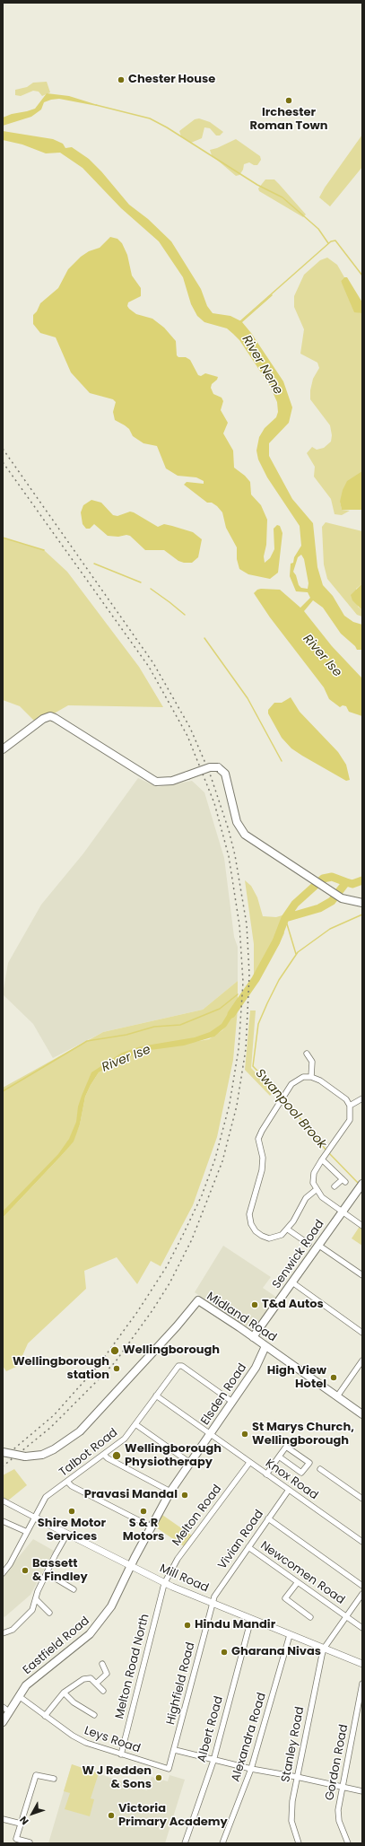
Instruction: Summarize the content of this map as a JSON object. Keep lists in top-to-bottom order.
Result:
{
  "streets": {
    "main road": [
      "Senwick Road",
      "Midland Road",
      "Elsden Road",
      "Eastfield Road"
    ],
    "street": [
      "Talbot Road",
      "Knox Road",
      "Melton Road",
      "Vivian Road",
      "Newcomen Road",
      "Mill Road",
      "Melton Road North",
      "Highfield Road",
      "Albert Road",
      "Alexandra Road",
      "Leys Road",
      "Stanley Road",
      "Gordon Road"
    ]
  },
  "crossings": [
    ["Senwick Road", "Midland Road"],
    ["Midland Road", "Elsden Road"],
    ["Elsden Road", "Talbot Road"],
    ["Elsden Road", "Knox Road"],
    ["Elsden Road", "Mill Road"],
    ["Elsden Road", "Eastfield Road"],
    ["Talbot Road", "Knox Road"],
    ["Talbot Road", "Mill Road"],
    ["Knox Road", "Melton Road"],
    ["Knox Road", "Vivian Road"],
    ["Melton Road", "Mill Road"],
    ["Melton Road", "Melton Road North"],
    ["Vivian Road", "Newcomen Road"],
    ["Vivian Road", "Mill Road"],
    ["Vivian Road", "Highfield Road"],
    ["Mill Road", "Eastfield Road"],
    ["Mill Road", "Melton Road North"],
    ["Mill Road", "Highfield Road"],
    ["Mill Road", "Albert Road"],
    ["Mill Road", "Alexandra Road"],
    ["Mill Road", "Stanley Road"],
    ["Eastfield Road", "Leys Road"],
    ["Melton Road North", "Leys Road"],
    ["Highfield Road", "Leys Road"]
  ],
  "water": ["River Nene", "River Ise", "Swanpool Brook"],
  "places": [
    "Chester House",
    "Irchester Roman Town",
    "T&d Autos",
    "Wellingborough",
    "Wellingborough station",
    "High View Hotel",
    "St Marys Church, Wellingborough",
    "Wellingborough Physiotherapy",
    "Pravasi Mandal",
    "Shire Motor Services",
    "S & R Motors",
    "Bassett & Findley",
    "Hindu Mandir",
    "Gharana Nivas",
    "W J Redden & Sons",
    "Victoria Primary Academy"
  ],
  "north": "bottom left"
}
